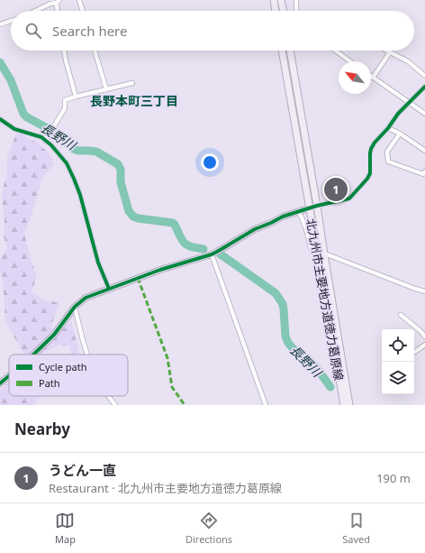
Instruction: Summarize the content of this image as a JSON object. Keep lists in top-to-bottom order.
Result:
{
  "streets": {
    "main road": ["北九州市主要地方道徳力葛原線"]
  },
  "districts": ["長野本町三丁目"],
  "water": ["長野川"],
  "legend": ["Cycle path", "Path"],
  "north": "top left",
  "page": {
    "search": "Search here",
    "pins": "1",
    "heading": "Nearby",
    "list": [
      {
        "mark": "1",
        "name": "うどん一直",
        "note": "Restaurant · 北九州市主要地方道徳力葛原線",
        "value": "190 m"
      }
    ],
    "nav": ["Map", "Directions", "Saved"]
  }
}
